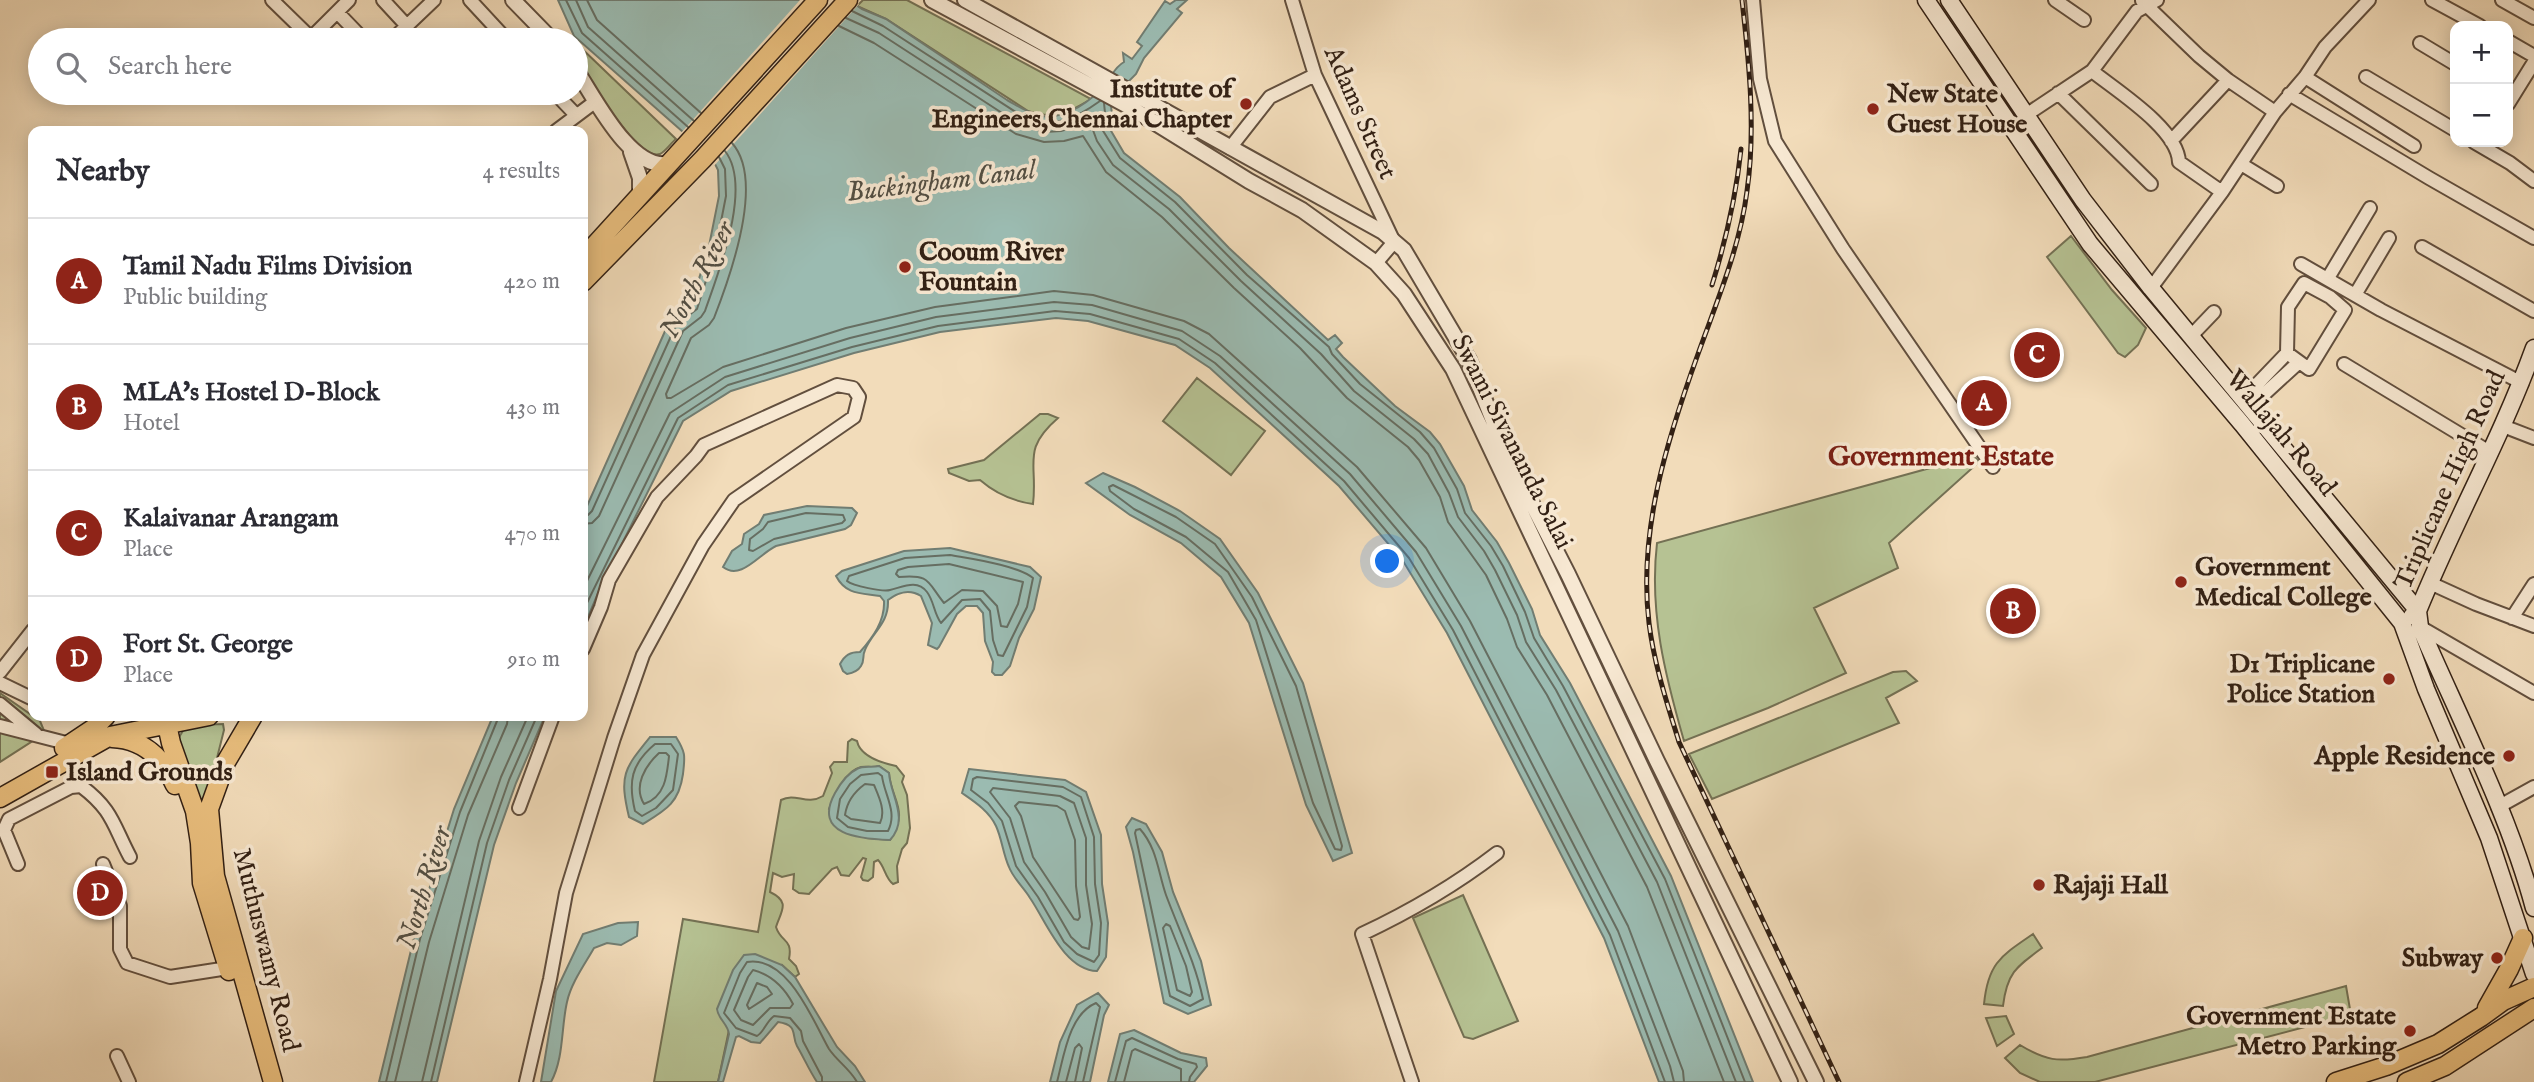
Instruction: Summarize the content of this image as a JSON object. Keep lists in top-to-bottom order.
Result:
{
  "streets": {
    "main road": ["Wallajah Road", "Triplicane High Road", "Muthuswamy Road"],
    "street": ["Adams Street", "Swami Sivananda Salai"]
  },
  "crossings": [
    ["Adams Street", "Swami Sivananda Salai"],
    ["Wallajah Road", "Triplicane High Road"]
  ],
  "districts": ["Government Estate"],
  "water": ["Buckingham Canal", "North River"],
  "places": {
    "other": [
      "Institute of Engineers,Chennai Chapter",
      "New State Guest House",
      "Cooum River Fountain",
      "Government Medical College",
      "D1 Triplicane Police Station",
      "Apple Residence",
      "Rajaji Hall",
      "Subway",
      "Government Estate Metro Parking"
    ],
    "transit": ["Island Grounds"]
  },
  "page": {
    "map_buttons": ["+", "−"],
    "search": "Search here",
    "heading": ["Nearby", "4 results"],
    "list": [
      {
        "mark": "A",
        "name": "Tamil Nadu Films Division",
        "note": "Public building",
        "value": "420 m"
      },
      {
        "mark": "B",
        "name": "MLA's Hostel D-Block",
        "note": "Hotel",
        "value": "430 m"
      },
      {
        "mark": "C",
        "name": "Kalaivanar Arangam",
        "note": "Place",
        "value": "470 m"
      },
      {
        "mark": "D",
        "name": "Fort St. George",
        "note": "Place",
        "value": "910 m"
      }
    ],
    "pins": [
      "C",
      "A",
      "B",
      "D"
    ]
  }
}
